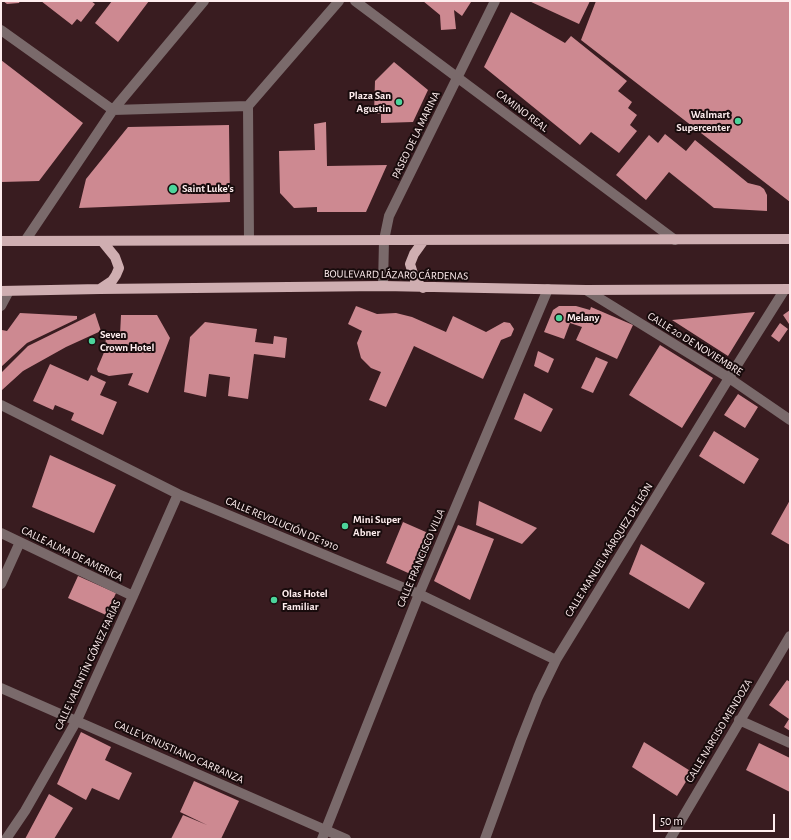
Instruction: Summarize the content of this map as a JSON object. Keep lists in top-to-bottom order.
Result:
{
  "streets": {
    "main road": ["BOULEVARD LÁZARO CÁRDENAS"],
    "street": [
      "CAMINO REAL",
      "PASEO DE LA MARINA",
      "CALLE 20 DE NOVIEMBRE",
      "CALLE REVOLUCIÓN DE 1910",
      "CALLE MANUEL MÁRQUEZ DE LEÓN",
      "CALLE ALMA DE AMERICA",
      "CALLE FRANCISCO VILLA",
      "CALLE VALENTÍN GÓMEZ FARÍAS",
      "CALLE NARCISO MENDOZA",
      "CALLE VENUSTIANO CARRANZA"
    ]
  },
  "crossings": [
    ["CAMINO REAL", "PASEO DE LA MARINA"],
    ["PASEO DE LA MARINA", "BOULEVARD LÁZARO CÁRDENAS"],
    ["BOULEVARD LÁZARO CÁRDENAS", "CALLE 20 DE NOVIEMBRE"],
    ["BOULEVARD LÁZARO CÁRDENAS", "CALLE MANUEL MÁRQUEZ DE LEÓN"],
    ["BOULEVARD LÁZARO CÁRDENAS", "CALLE FRANCISCO VILLA"],
    ["CALLE 20 DE NOVIEMBRE", "CALLE MANUEL MÁRQUEZ DE LEÓN"],
    ["CALLE REVOLUCIÓN DE 1910", "CALLE MANUEL MÁRQUEZ DE LEÓN"],
    ["CALLE REVOLUCIÓN DE 1910", "CALLE FRANCISCO VILLA"],
    ["CALLE REVOLUCIÓN DE 1910", "CALLE VALENTÍN GÓMEZ FARÍAS"],
    ["CALLE ALMA DE AMERICA", "CALLE VALENTÍN GÓMEZ FARÍAS"],
    ["CALLE FRANCISCO VILLA", "CALLE VENUSTIANO CARRANZA"],
    ["CALLE VALENTÍN GÓMEZ FARÍAS", "CALLE VENUSTIANO CARRANZA"]
  ],
  "places": [
    "Plaza San Agustin",
    "Walmart Supercenter",
    "Saint Luke's",
    "Melany",
    "Seven Crown Hotel",
    "Mini Super Abner",
    "Olas Hotel Familiar"
  ],
  "scale_bar": "50 m"
}
